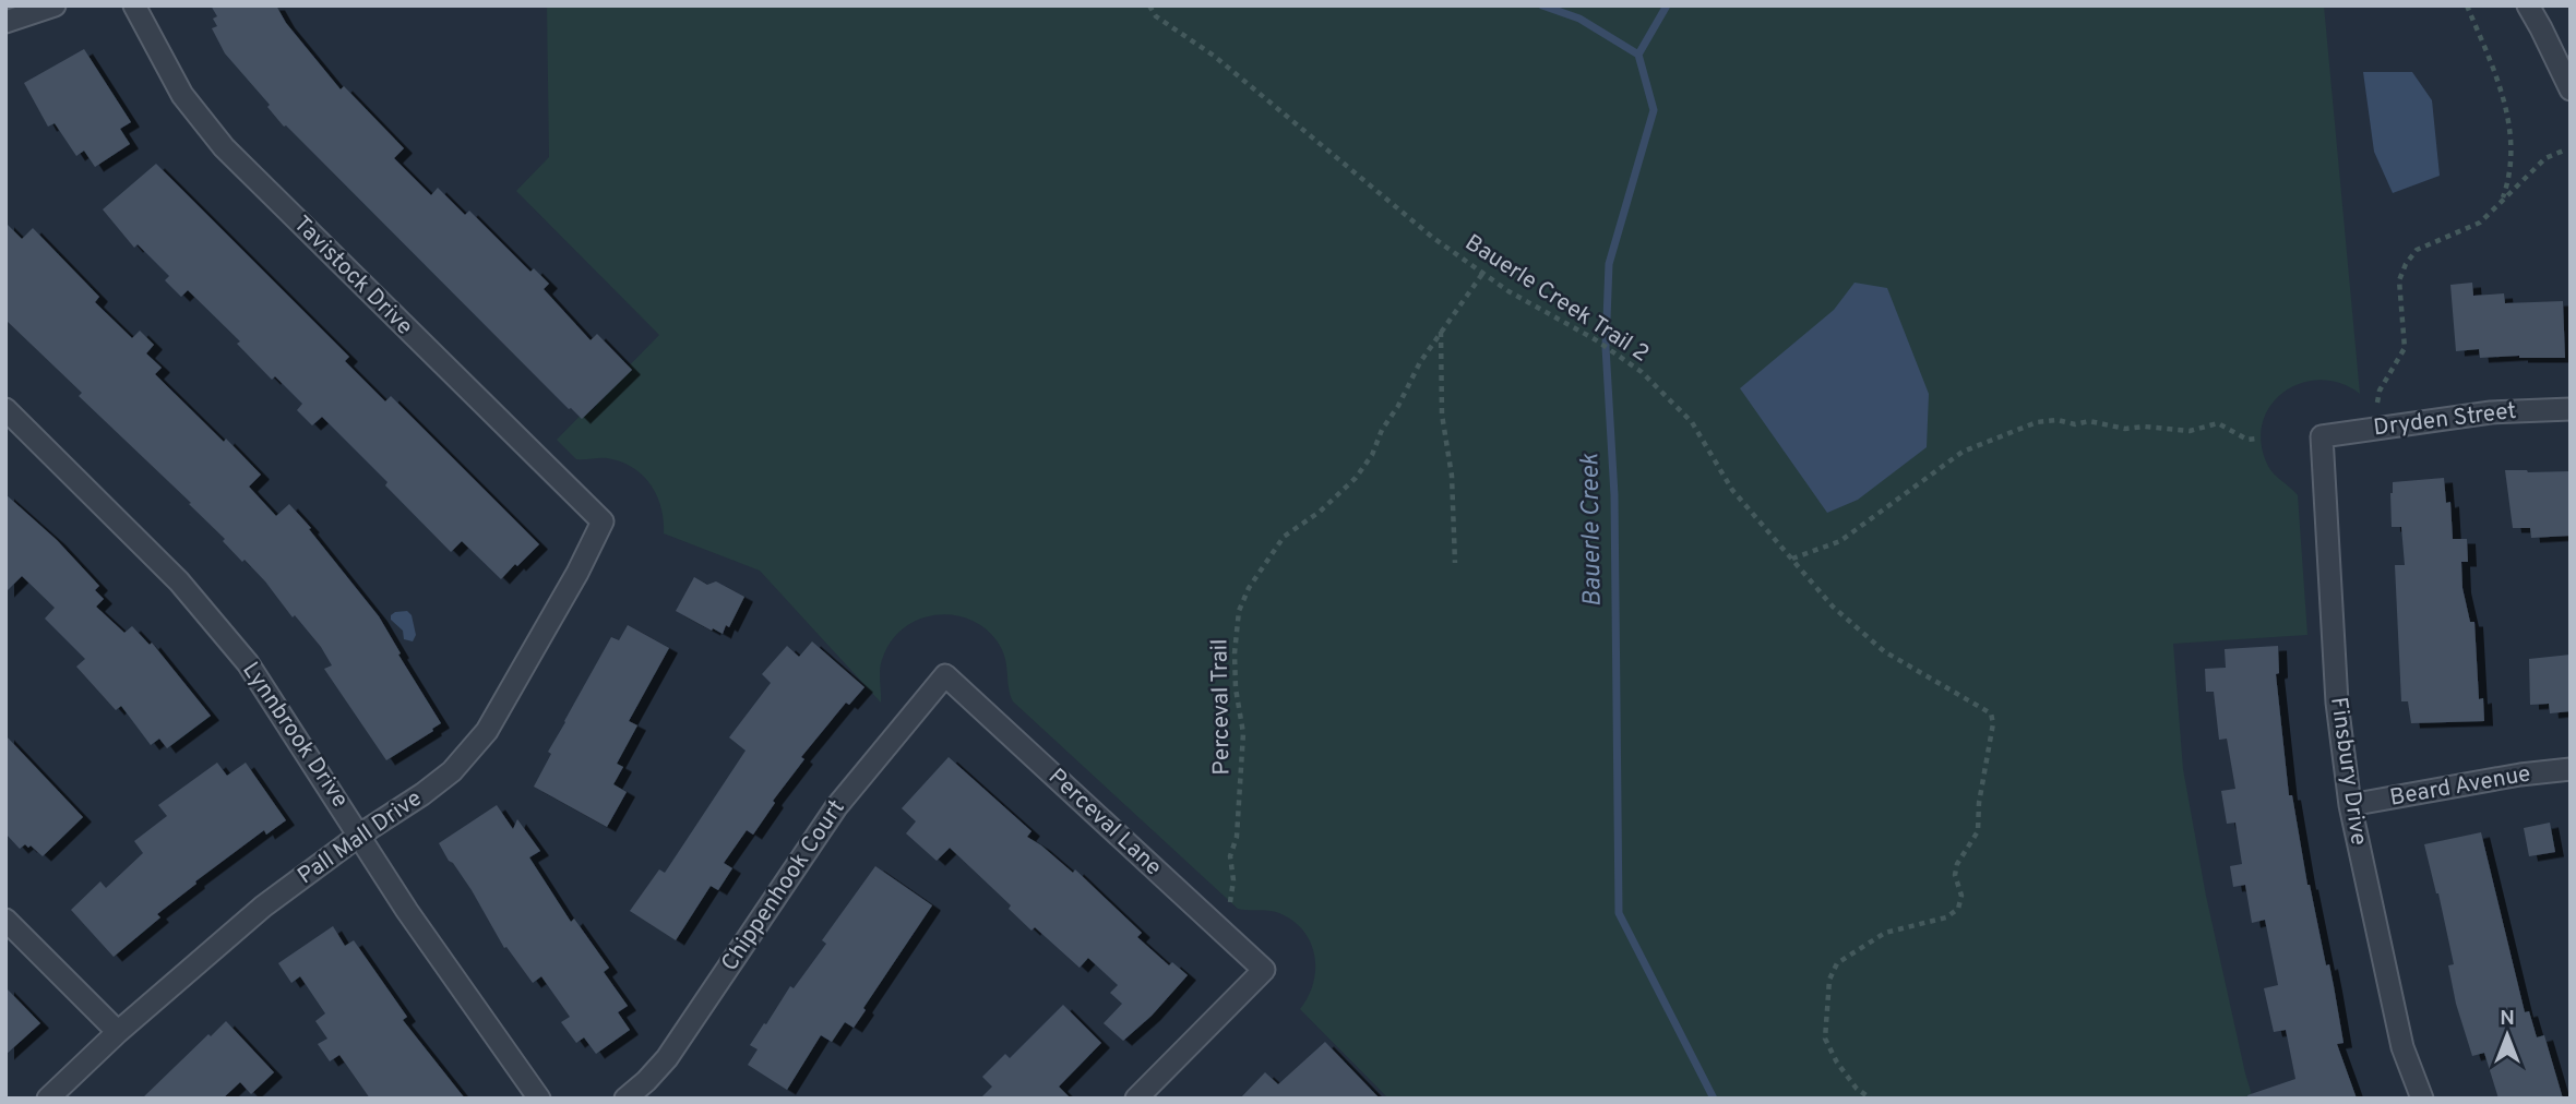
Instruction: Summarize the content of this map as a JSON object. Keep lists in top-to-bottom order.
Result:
{
  "streets": {
    "street": [
      "Tavistock Drive",
      "Dryden Street",
      "Lynnbrook Drive",
      "Finsbury Drive",
      "Beard Avenue",
      "Perceval Lane",
      "Pall Mall Drive",
      "Chippenhook Court"
    ],
    "path": ["Bauerle Creek Trail 2", "Perceval Trail"]
  },
  "crossings": [
    ["Tavistock Drive", "Pall Mall Drive"],
    ["Bauerle Creek Trail 2", "Perceval Trail"],
    ["Dryden Street", "Finsbury Drive"],
    ["Lynnbrook Drive", "Pall Mall Drive"],
    ["Finsbury Drive", "Beard Avenue"],
    ["Perceval Lane", "Chippenhook Court"]
  ],
  "water": ["Bauerle Creek"],
  "north": "top"
}
